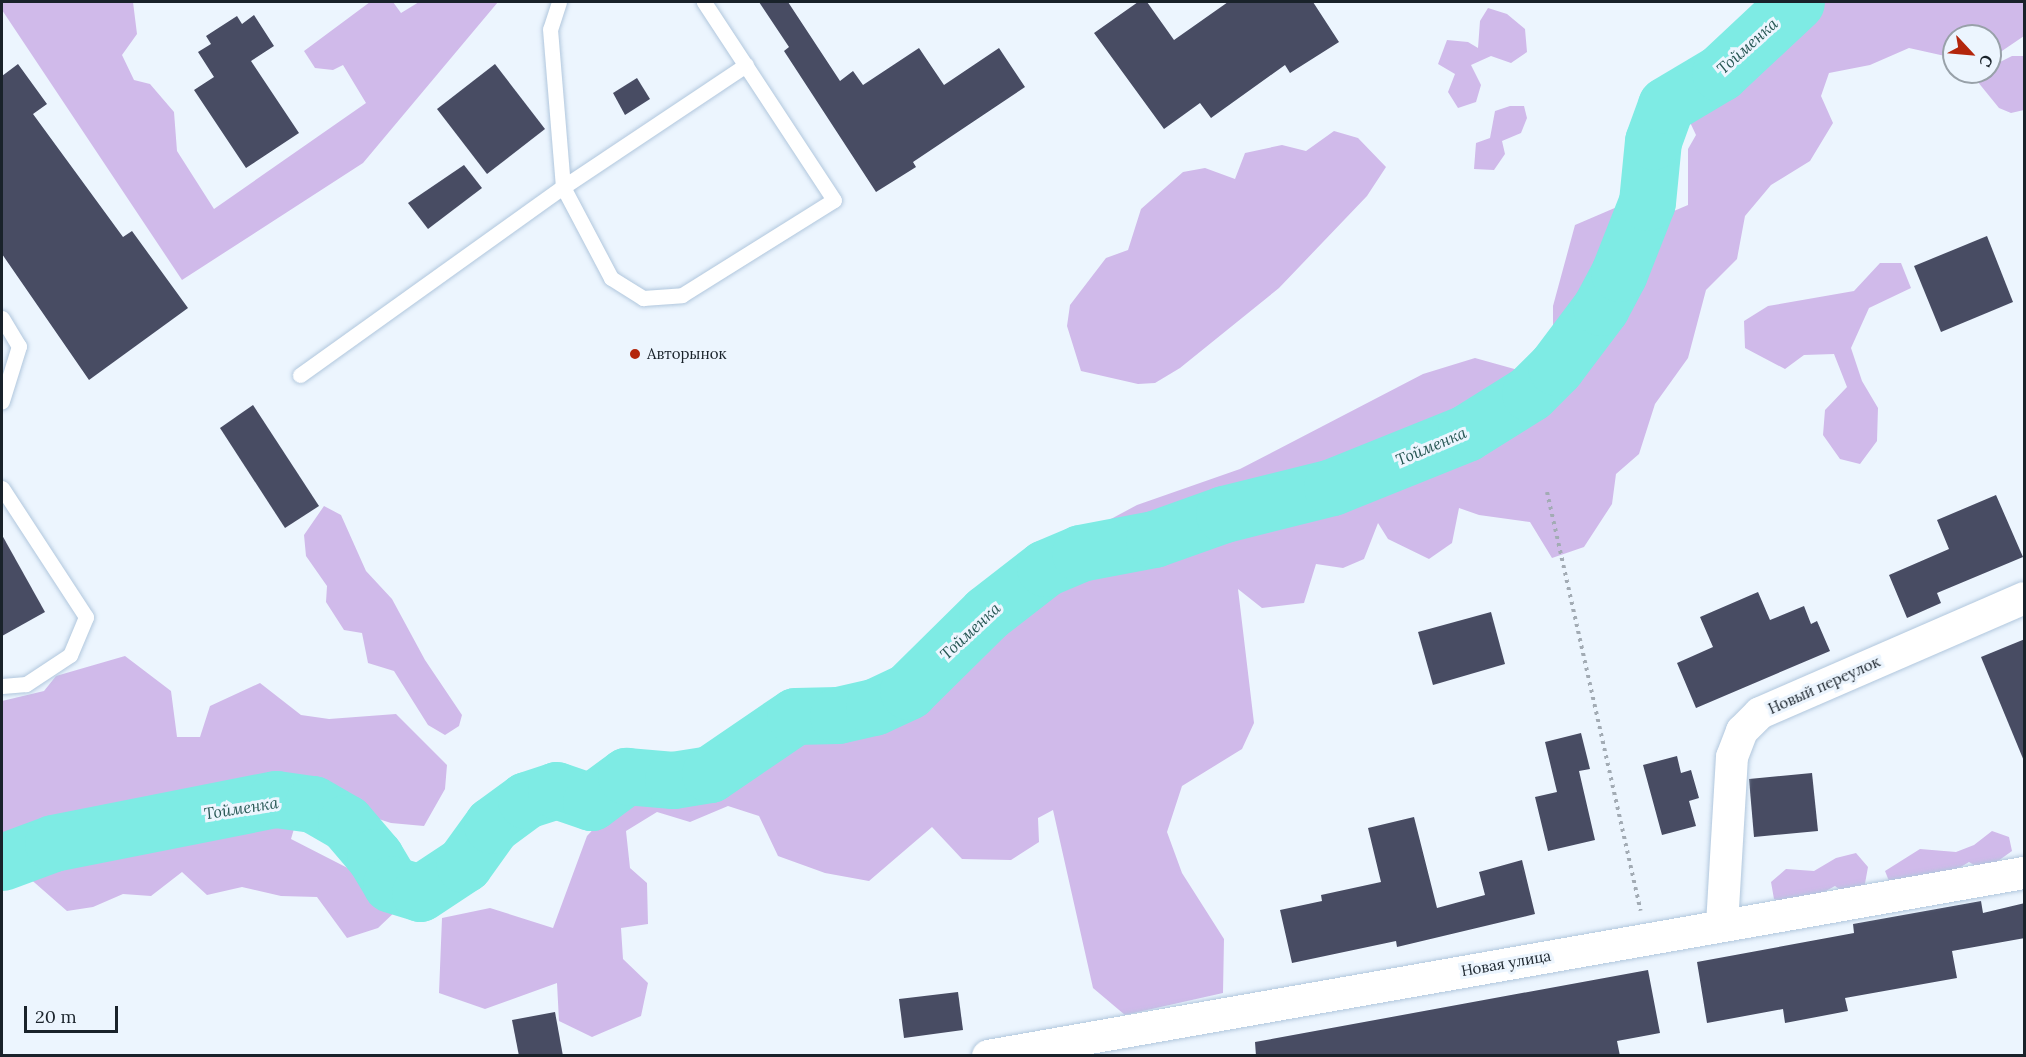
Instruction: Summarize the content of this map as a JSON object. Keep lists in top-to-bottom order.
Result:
{
  "streets": {
    "street": ["Новый переулок", "Новая улица"]
  },
  "crossings": [
    ["Новый переулок", "Новая улица"]
  ],
  "water": ["Тойменка"],
  "places": ["Авторынок"],
  "scale_bar": "20 m",
  "north": "bottom right"
}
